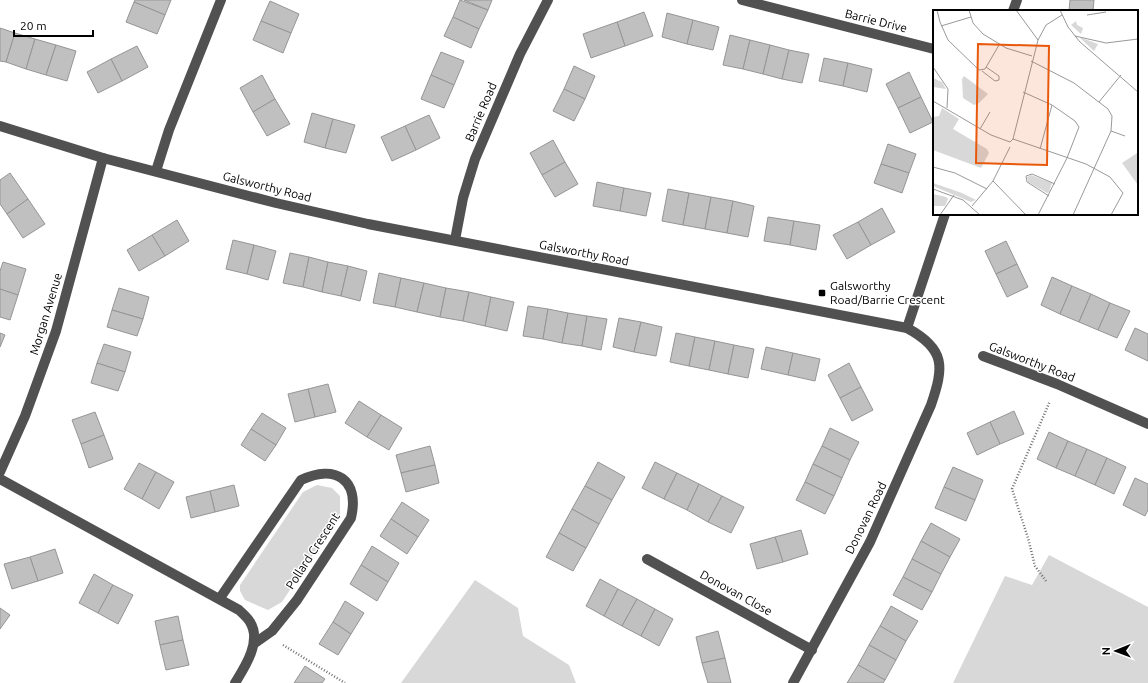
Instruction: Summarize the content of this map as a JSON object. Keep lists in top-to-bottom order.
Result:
{
  "streets": {
    "street": [
      "Barrie Drive",
      "Barrie Road",
      "Galsworthy Road",
      "Morgan Avenue",
      "Donovan Road",
      "Pollard Crescent",
      "Donovan Close"
    ]
  },
  "crossings": [
    ["Barrie Road", "Galsworthy Road"],
    ["Galsworthy Road", "Morgan Avenue"],
    ["Galsworthy Road", "Donovan Road"],
    ["Donovan Road", "Donovan Close"]
  ],
  "places": {
    "transit": ["Galsworthy Road/Barrie Crescent"]
  },
  "scale_bar": "20 m",
  "north": "left"
}
